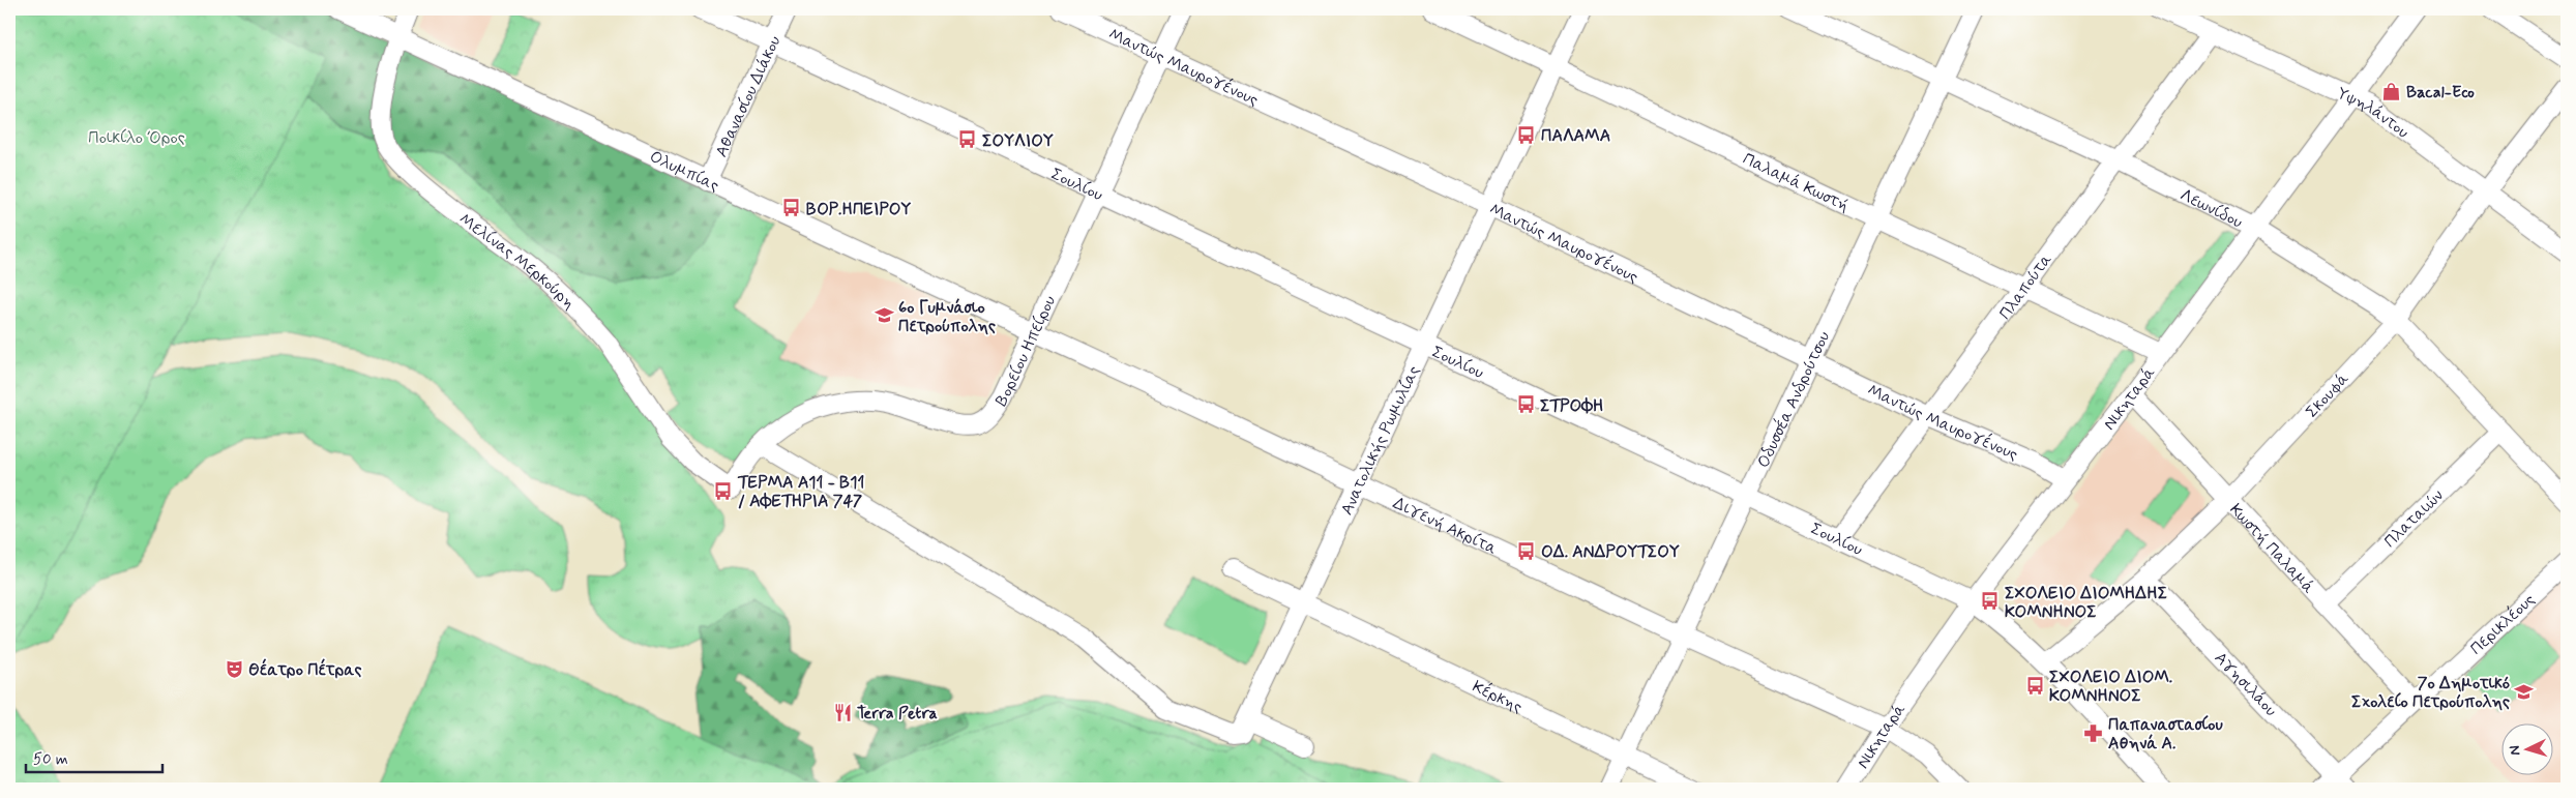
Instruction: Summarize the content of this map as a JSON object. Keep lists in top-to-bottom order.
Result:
{
  "streets": {
    "street": [
      "Μαντώς Μαυρογένους",
      "Αθανασίου Διάκου",
      "Υψηλάντου",
      "Ολυμπίας",
      "Παλαμά Κωστή",
      "Σουλίου",
      "Λεωνίδου",
      "Μελίνας Μερκούρη",
      "Πλαπούτα",
      "Βορείου Ηπείρου",
      "Σκουφά",
      "Νικηταρά",
      "Οδυσσέα Ανδρούτσου",
      "Ανατολικής Ρωμυλίας",
      "Πλαταιών",
      "Διγενή Ακρίτα",
      "Κωστή Παλαμά",
      "Περικλέους",
      "Αγησιλάου",
      "Κέρκης"
    ]
  },
  "crossings": [
    ["Μαντώς Μαυρογένους", "Πλαπούτα"],
    ["Μαντώς Μαυρογένους", "Βορείου Ηπείρου"],
    ["Μαντώς Μαυρογένους", "Νικηταρά"],
    ["Μαντώς Μαυρογένους", "Οδυσσέα Ανδρούτσου"],
    ["Μαντώς Μαυρογένους", "Ανατολικής Ρωμυλίας"],
    ["Αθανασίου Διάκου", "Ολυμπίας"],
    ["Αθανασίου Διάκου", "Σουλίου"],
    ["Υψηλάντου", "Πλαπούτα"],
    ["Υψηλάντου", "Σκουφά"],
    ["Υψηλάντου", "Νικηταρά"],
    ["Ολυμπίας", "Μελίνας Μερκούρη"],
    ["Ολυμπίας", "Βορείου Ηπείρου"],
    ["Ολυμπίας", "Διγενή Ακρίτα"],
    ["Παλαμά Κωστή", "Πλαπούτα"],
    ["Παλαμά Κωστή", "Νικηταρά"],
    ["Παλαμά Κωστή", "Οδυσσέα Ανδρούτσου"],
    ["Παλαμά Κωστή", "Ανατολικής Ρωμυλίας"],
    ["Σουλίου", "Πλαπούτα"],
    ["Σουλίου", "Βορείου Ηπείρου"],
    ["Σουλίου", "Σκουφά"],
    ["Σουλίου", "Νικηταρά"],
    ["Σουλίου", "Οδυσσέα Ανδρούτσου"],
    ["Σουλίου", "Ανατολικής Ρωμυλίας"],
    ["Λεωνίδου", "Πλαπούτα"],
    ["Λεωνίδου", "Σκουφά"],
    ["Λεωνίδου", "Νικηταρά"],
    ["Λεωνίδου", "Οδυσσέα Ανδρούτσου"],
    ["Λεωνίδου", "Πλαταιών"],
    ["Μελίνας Μερκούρη", "Βορείου Ηπείρου"],
    ["Βορείου Ηπείρου", "Διγενή Ακρίτα"],
    ["Σκουφά", "Κωστή Παλαμά"],
    ["Σκουφά", "Αγησιλάου"],
    ["Νικηταρά", "Διγενή Ακρίτα"],
    ["Νικηταρά", "Κωστή Παλαμά"],
    ["Οδυσσέα Ανδρούτσου", "Διγενή Ακρίτα"],
    ["Οδυσσέα Ανδρούτσου", "Κέρκης"],
    ["Ανατολικής Ρωμυλίας", "Διγενή Ακρίτα"],
    ["Ανατολικής Ρωμυλίας", "Κέρκης"],
    ["Πλαταιών", "Κωστή Παλαμά"],
    ["Κωστή Παλαμά", "Περικλέους"],
    ["Περικλέους", "Αγησιλάου"]
  ],
  "parks": ["Ποικίλο Όρος"],
  "places": {
    "shop": ["Bacal-Eco"],
    "bus stop": [
      "ΠΑΛΑΜΑ",
      "ΣΟΥΛΙΟΥ",
      "ΒΟΡ.ΗΠΕΙΡΟΥ",
      "ΣΤΡΟΦΗ",
      "ΤΕΡΜΑ Α11 - Β11 / ΑΦΕΤΗΡΙΑ 747",
      "ΟΔ. ΑΝΔΡΟΥΤΣΟΥ",
      "ΣΧΟΛΕΙΟ ΔΙΟΜΗΔΗΣ ΚΟΜΝΗΝΟΣ",
      "ΣΧΟΛΕΙΟ ΔΙΟΜ. ΚΟΜΝΗΝΟΣ"
    ],
    "school or university": ["6ο Γυμνάσιο Πετρούπολης", "7ο Δημοτικό Σχολείο Πετρούπολης"],
    "theatre": ["Θέατρο Πέτρας"],
    "restaurant": ["Terra Petra"],
    "pharmacy": ["Παπαναστασίου Αθηνά Α."]
  },
  "scale_bar": "50 m",
  "north": "left"
}
